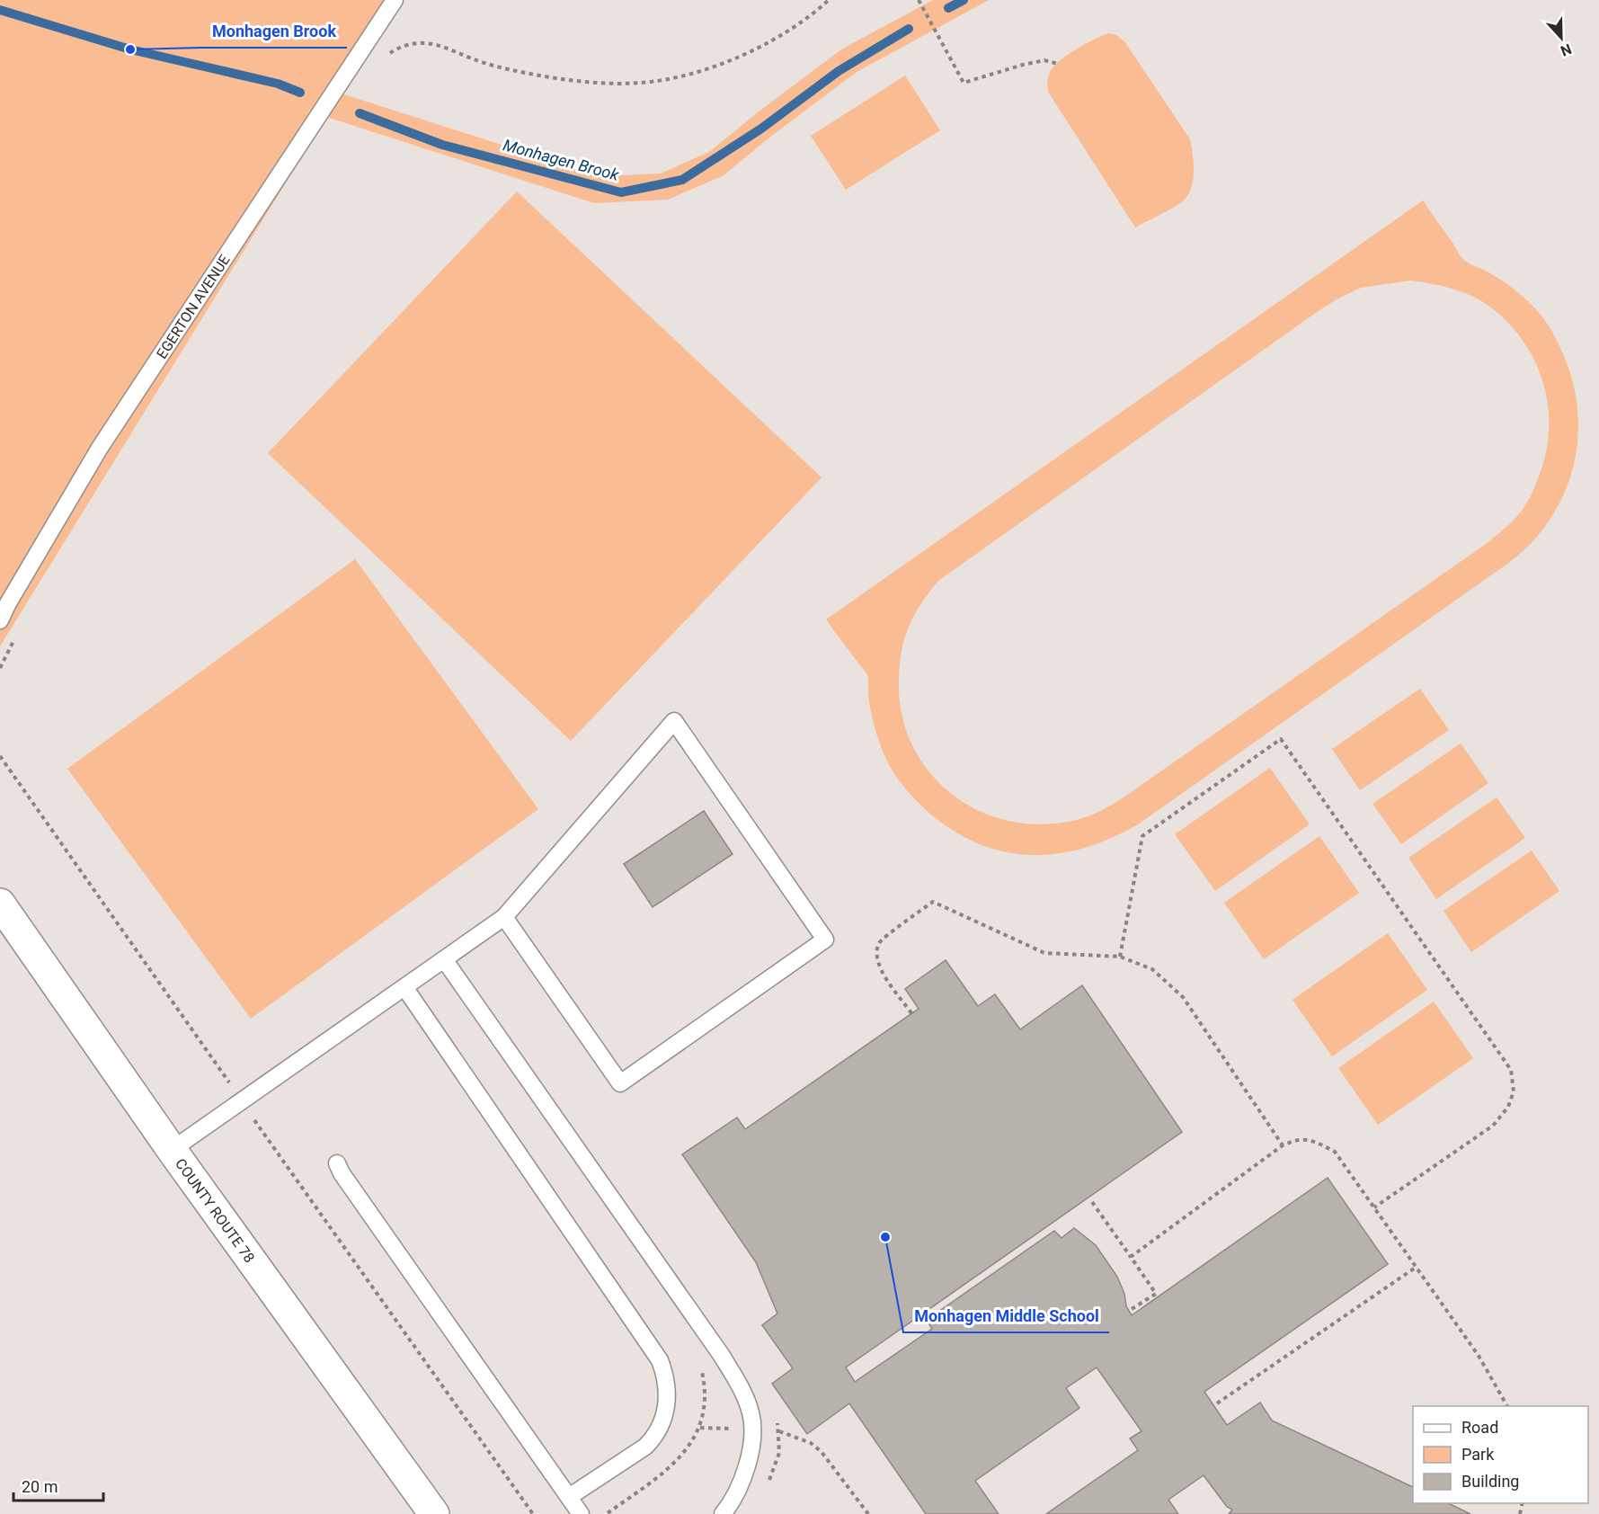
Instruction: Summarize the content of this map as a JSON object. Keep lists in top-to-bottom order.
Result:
{
  "streets": {
    "street": ["COUNTY ROUTE 78"],
    "lane": ["EGERTON AVENUE"]
  },
  "water": ["Monhagen Brook"],
  "places": ["Monhagen Brook", "Monhagen Middle School"],
  "legend": ["Road", "Park", "Building"],
  "scale_bar": "20 m",
  "north": "bottom"
}
